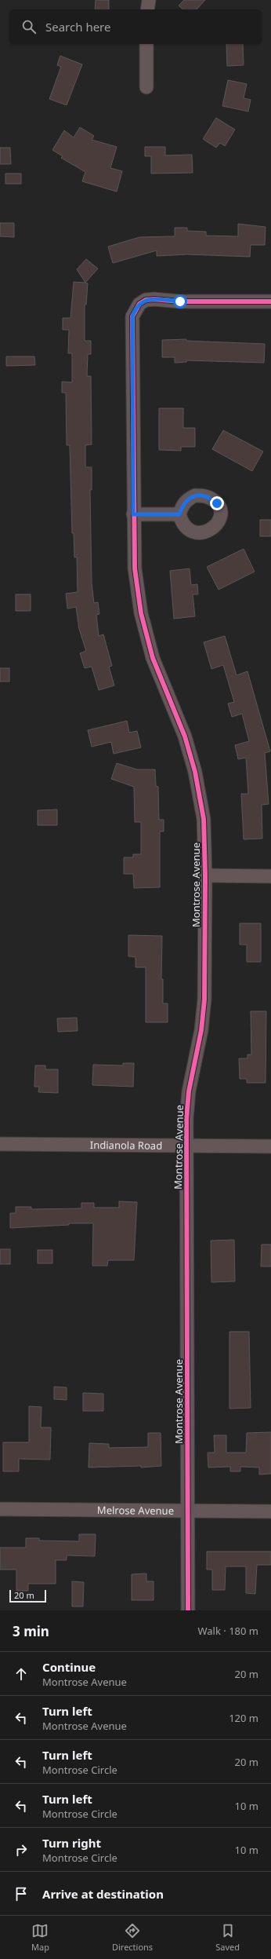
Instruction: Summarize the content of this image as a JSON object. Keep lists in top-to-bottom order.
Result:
{
  "streets": {
    "street": ["Montrose Avenue", "Indianola Road", "Melrose Avenue"]
  },
  "crossings": [
    ["Montrose Avenue", "Indianola Road"],
    ["Montrose Avenue", "Melrose Avenue"]
  ],
  "scale_bar": "20 m",
  "page": {
    "search": "Search here",
    "scale": "20 m",
    "heading": ["3 min", "Walk · 180 m"],
    "list": [
      ["Continue", "Montrose Avenue", "20 m"],
      ["Turn left", "Montrose Avenue", "120 m"],
      ["Turn left", "Montrose Circle", "20 m"],
      ["Turn left", "Montrose Circle", "10 m"],
      ["Turn right", "Montrose Circle", "10 m"],
      "Arrive at destination"
    ],
    "nav": ["Map", "Directions", "Saved"]
  }
}
